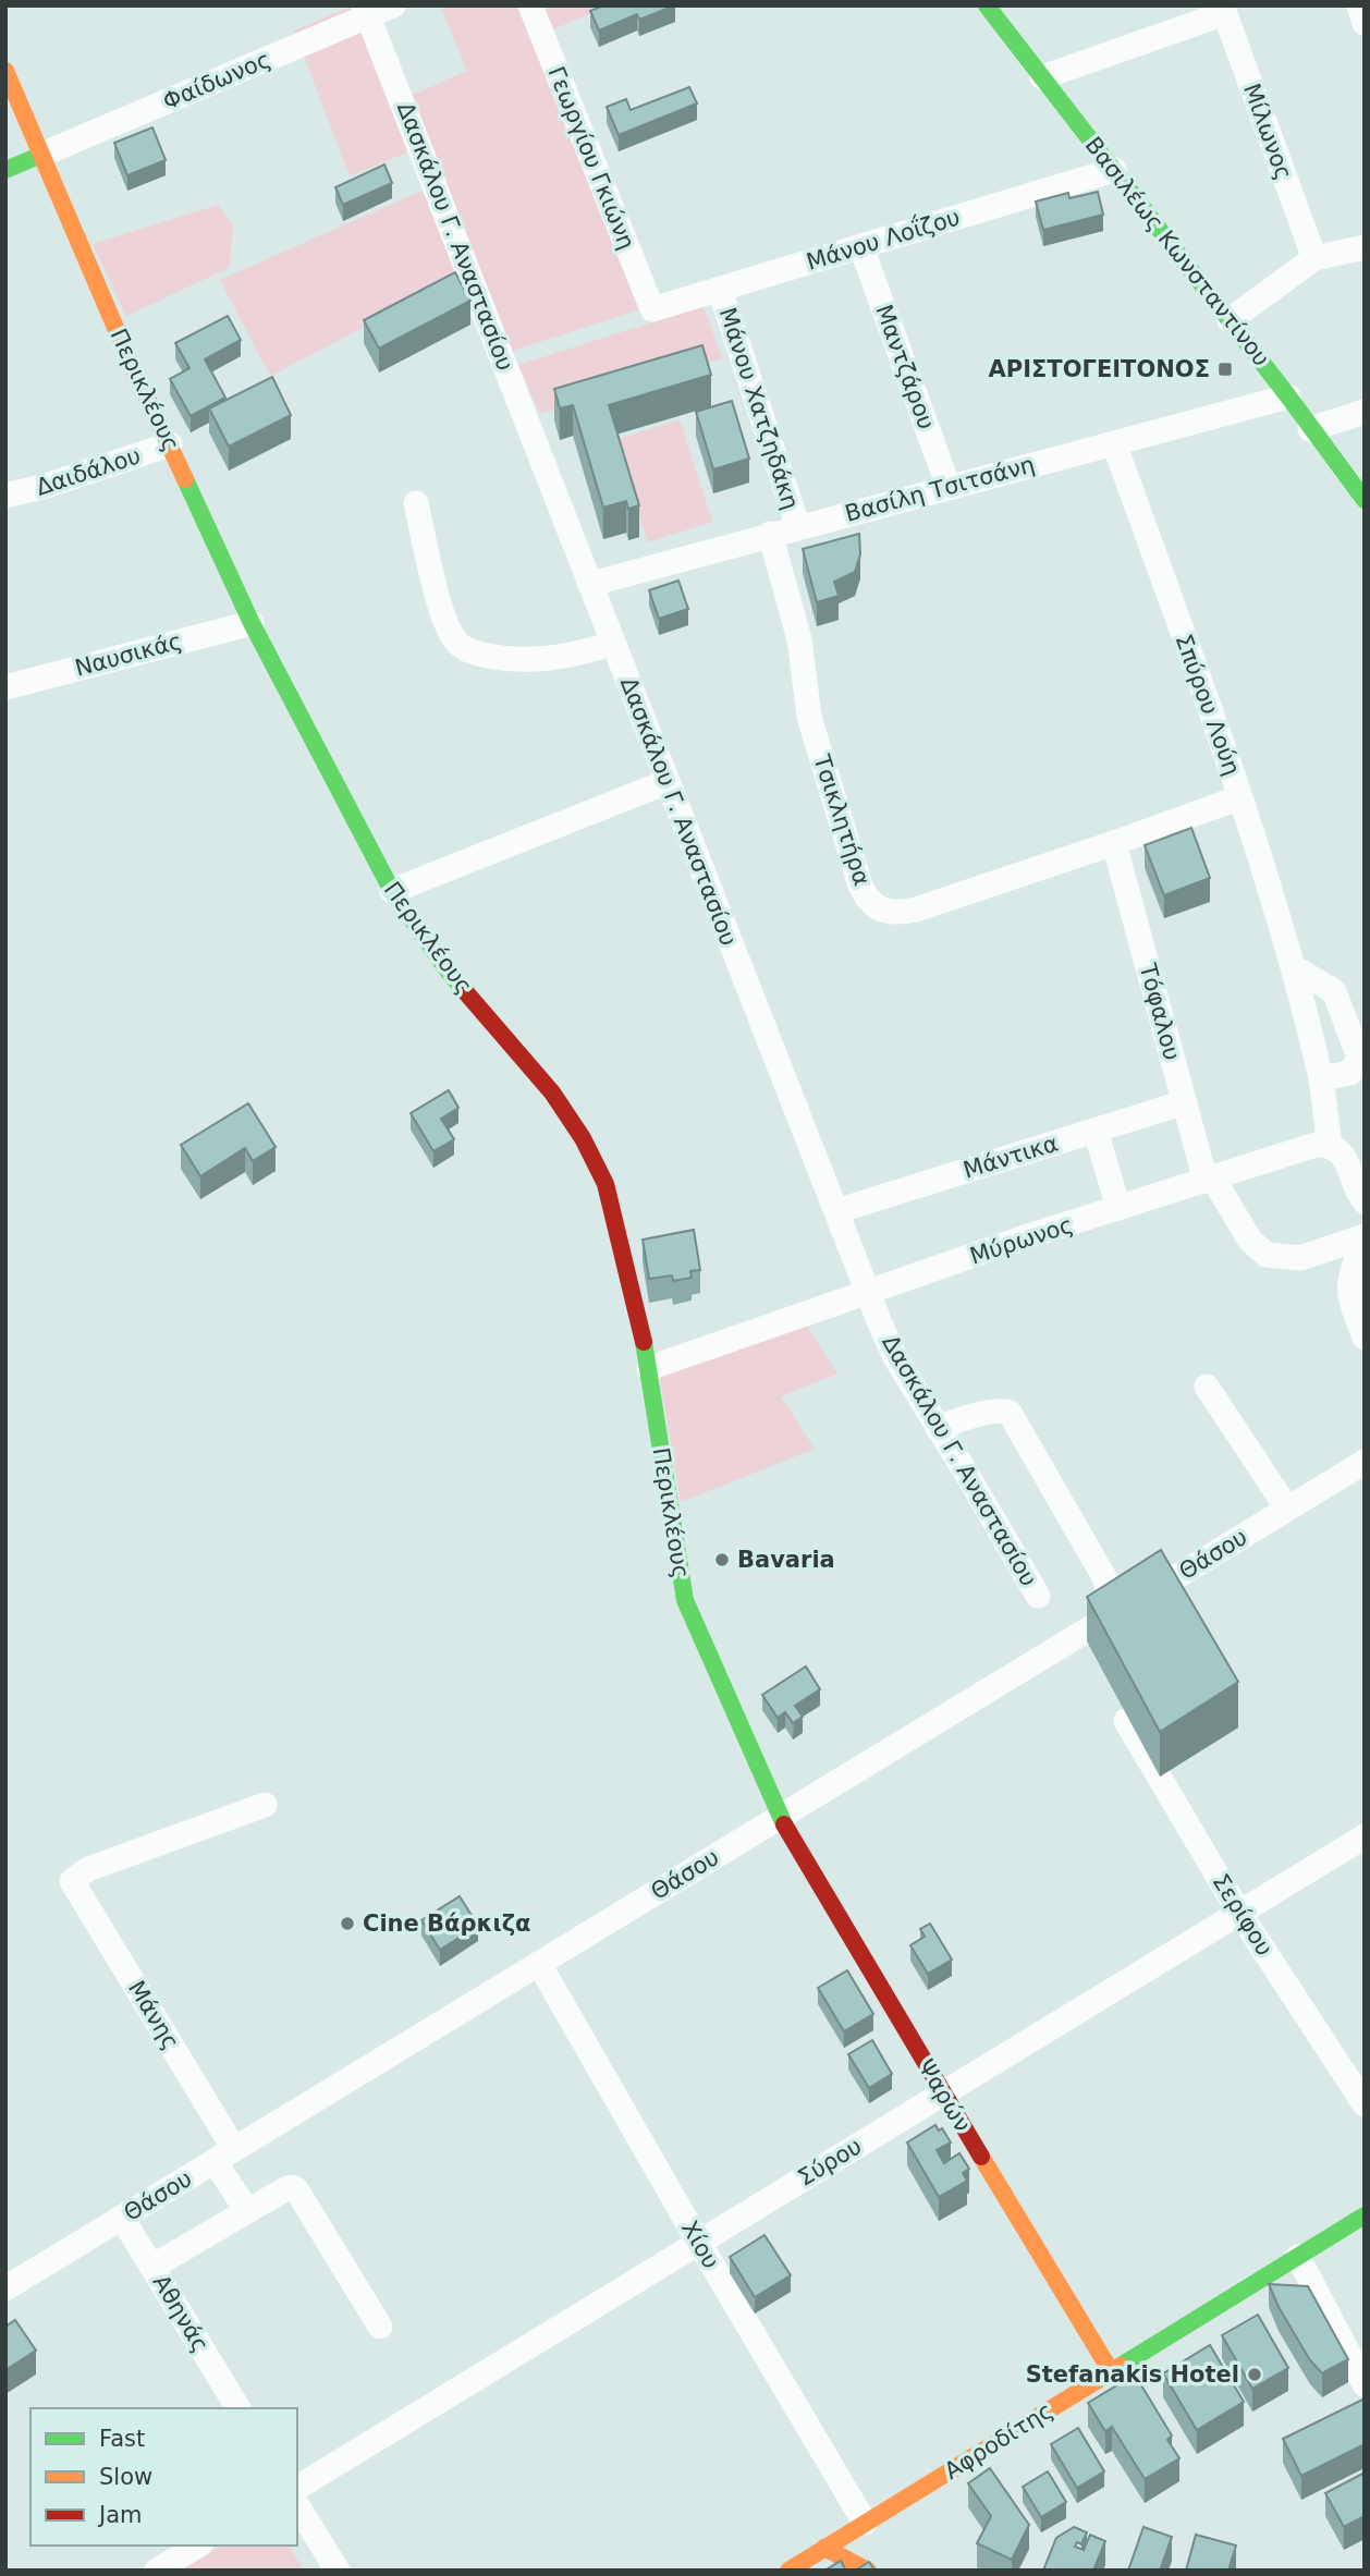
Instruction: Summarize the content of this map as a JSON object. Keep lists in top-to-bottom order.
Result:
{
  "streets": {
    "street": [
      "Φαίδωνος",
      "Μίλωνος",
      "Γεωργίου Γκιώνη",
      "Δασκάλου Γ. Αναστασίου",
      "Μάνου Λοΐζου",
      "Βασιλέως Κωνσταντίνου",
      "Μαντζάρου",
      "Περικλέους",
      "Μάνου Χατζηδάκη",
      "Δαιδάλου",
      "Βασίλη Τσιτσάνη",
      "Ναυσικάς",
      "Σπύρου Λούη",
      "Τσικλητήρα",
      "Τόφαλου",
      "Μάντικα",
      "Μύρωνος",
      "Θάσου",
      "Σερίφου",
      "Μάνης",
      "Ψαρών",
      "Σύρου",
      "Χίου",
      "Αθηνάς",
      "Αφροδίτης"
    ]
  },
  "crossings": [
    ["Φαίδωνος", "Δασκάλου Γ. Αναστασίου"],
    ["Φαίδωνος", "Περικλέους"],
    ["Γεωργίου Γκιώνη", "Μάνου Λοΐζου"],
    ["Δασκάλου Γ. Αναστασίου", "Βασίλη Τσιτσάνη"],
    ["Δασκάλου Γ. Αναστασίου", "Μάντικα"],
    ["Δασκάλου Γ. Αναστασίου", "Μύρωνος"],
    ["Μάνου Λοΐζου", "Βασιλέως Κωνσταντίνου"],
    ["Μάνου Λοΐζου", "Μαντζάρου"],
    ["Μάνου Λοΐζου", "Μάνου Χατζηδάκη"],
    ["Βασιλέως Κωνσταντίνου", "Βασίλη Τσιτσάνη"],
    ["Μαντζάρου", "Βασίλη Τσιτσάνη"],
    ["Περικλέους", "Δαιδάλου"],
    ["Περικλέους", "Ναυσικάς"],
    ["Περικλέους", "Μύρωνος"],
    ["Περικλέους", "Θάσου"],
    ["Περικλέους", "Ψαρών"],
    ["Μάνου Χατζηδάκη", "Βασίλη Τσιτσάνη"],
    ["Βασίλη Τσιτσάνη", "Σπύρου Λούη"],
    ["Βασίλη Τσιτσάνη", "Τσικλητήρα"],
    ["Σπύρου Λούη", "Τσικλητήρα"],
    ["Σπύρου Λούη", "Μύρωνος"],
    ["Τσικλητήρα", "Τόφαλου"],
    ["Τόφαλου", "Μάντικα"],
    ["Τόφαλου", "Μύρωνος"],
    ["Θάσου", "Μάνης"],
    ["Θάσου", "Ψαρών"],
    ["Θάσου", "Χίου"],
    ["Θάσου", "Αθηνάς"],
    ["Σερίφου", "Σύρου"],
    ["Ψαρών", "Σύρου"],
    ["Ψαρών", "Αφροδίτης"],
    ["Σύρου", "Χίου"],
    ["Χίου", "Αφροδίτης"]
  ],
  "places": {
    "transit": ["ΑΡΙΣΤΟΓΕΙΤΟΝΟΣ"],
    "other": ["Bavaria", "Cine Βάρκιζα", "Stefanakis Hotel"]
  },
  "legend": ["Fast", "Slow", "Jam"]
}
